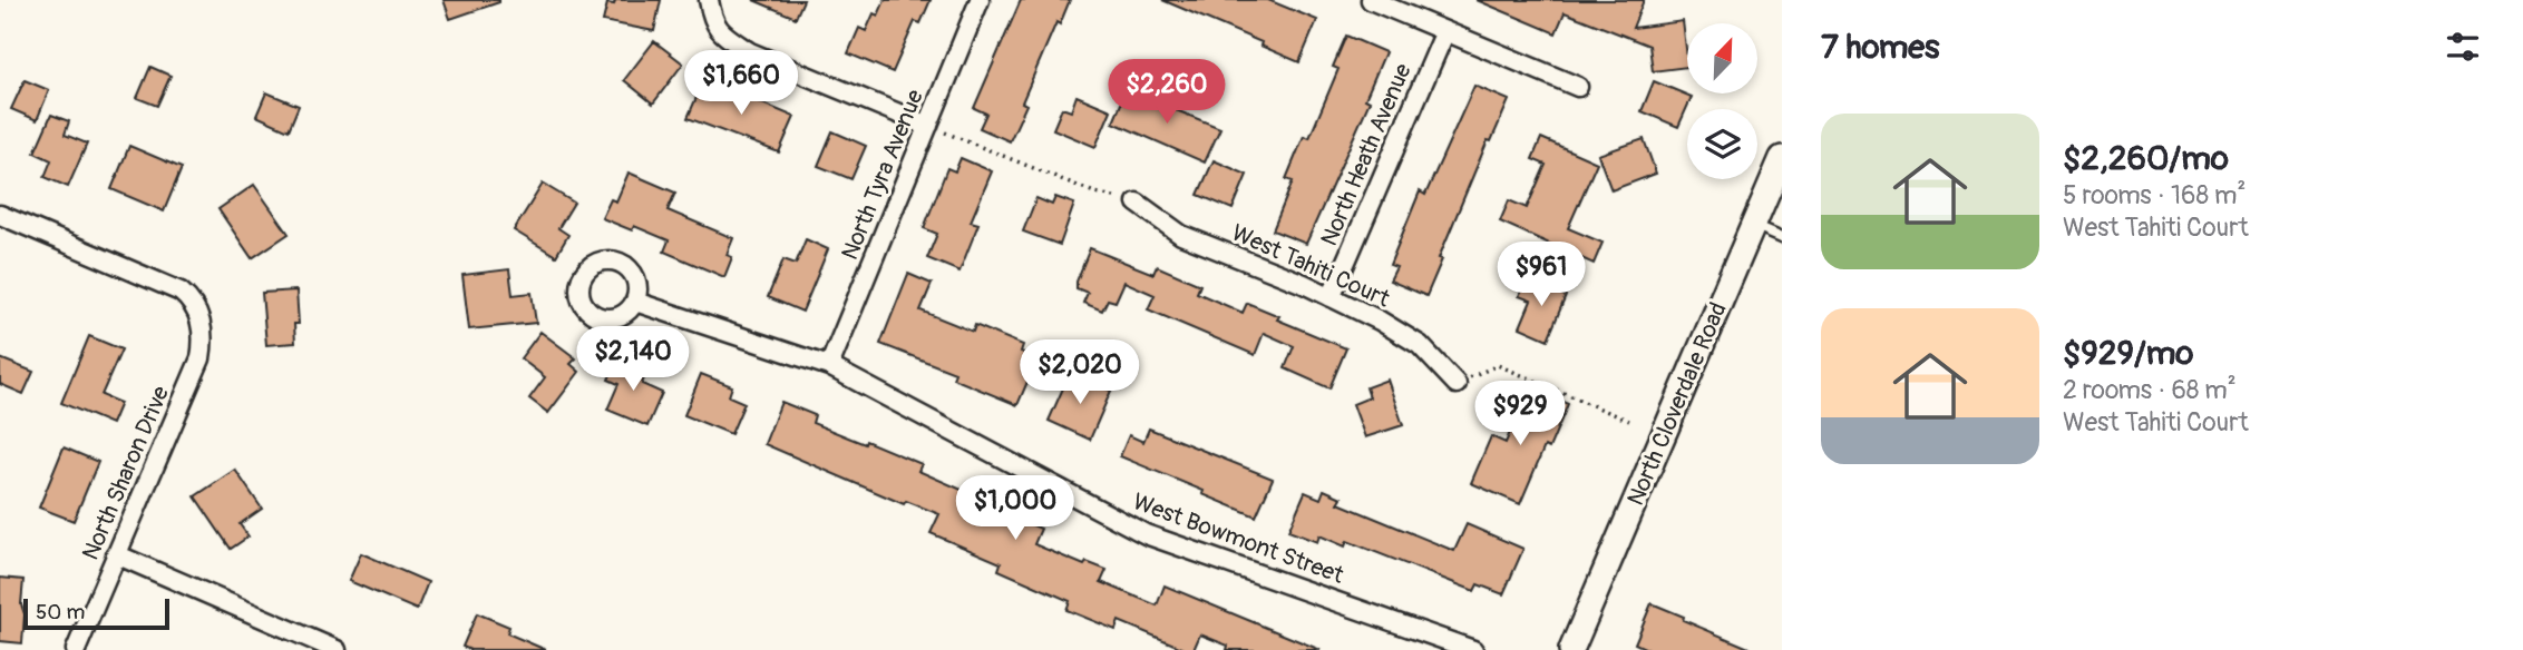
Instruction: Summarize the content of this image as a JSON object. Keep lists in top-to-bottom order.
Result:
{
  "streets": {
    "main road": ["North Cloverdale Road"],
    "street": [
      "North Heath Avenue",
      "North Tyra Avenue",
      "West Tahiti Court",
      "North Sharon Drive",
      "West Bowmont Street"
    ]
  },
  "crossings": [
    ["North Heath Avenue", "West Tahiti Court"],
    ["North Tyra Avenue", "West Bowmont Street"]
  ],
  "scale_bar": "50 m",
  "north": "top right",
  "page": {
    "heading": "7 homes",
    "price": [
      "$1,660",
      "$2,260",
      "$961",
      "$2,140",
      "$2,020",
      "$929",
      "$1,000"
    ],
    "list": [
      {
        "name": "$2,260/mo",
        "note": "5 rooms · 168 m² · West Tahiti Court"
      },
      {
        "name": "$929/mo",
        "note": "2 rooms · 68 m² · West Tahiti Court"
      }
    ],
    "scale": "50 m"
  }
}
